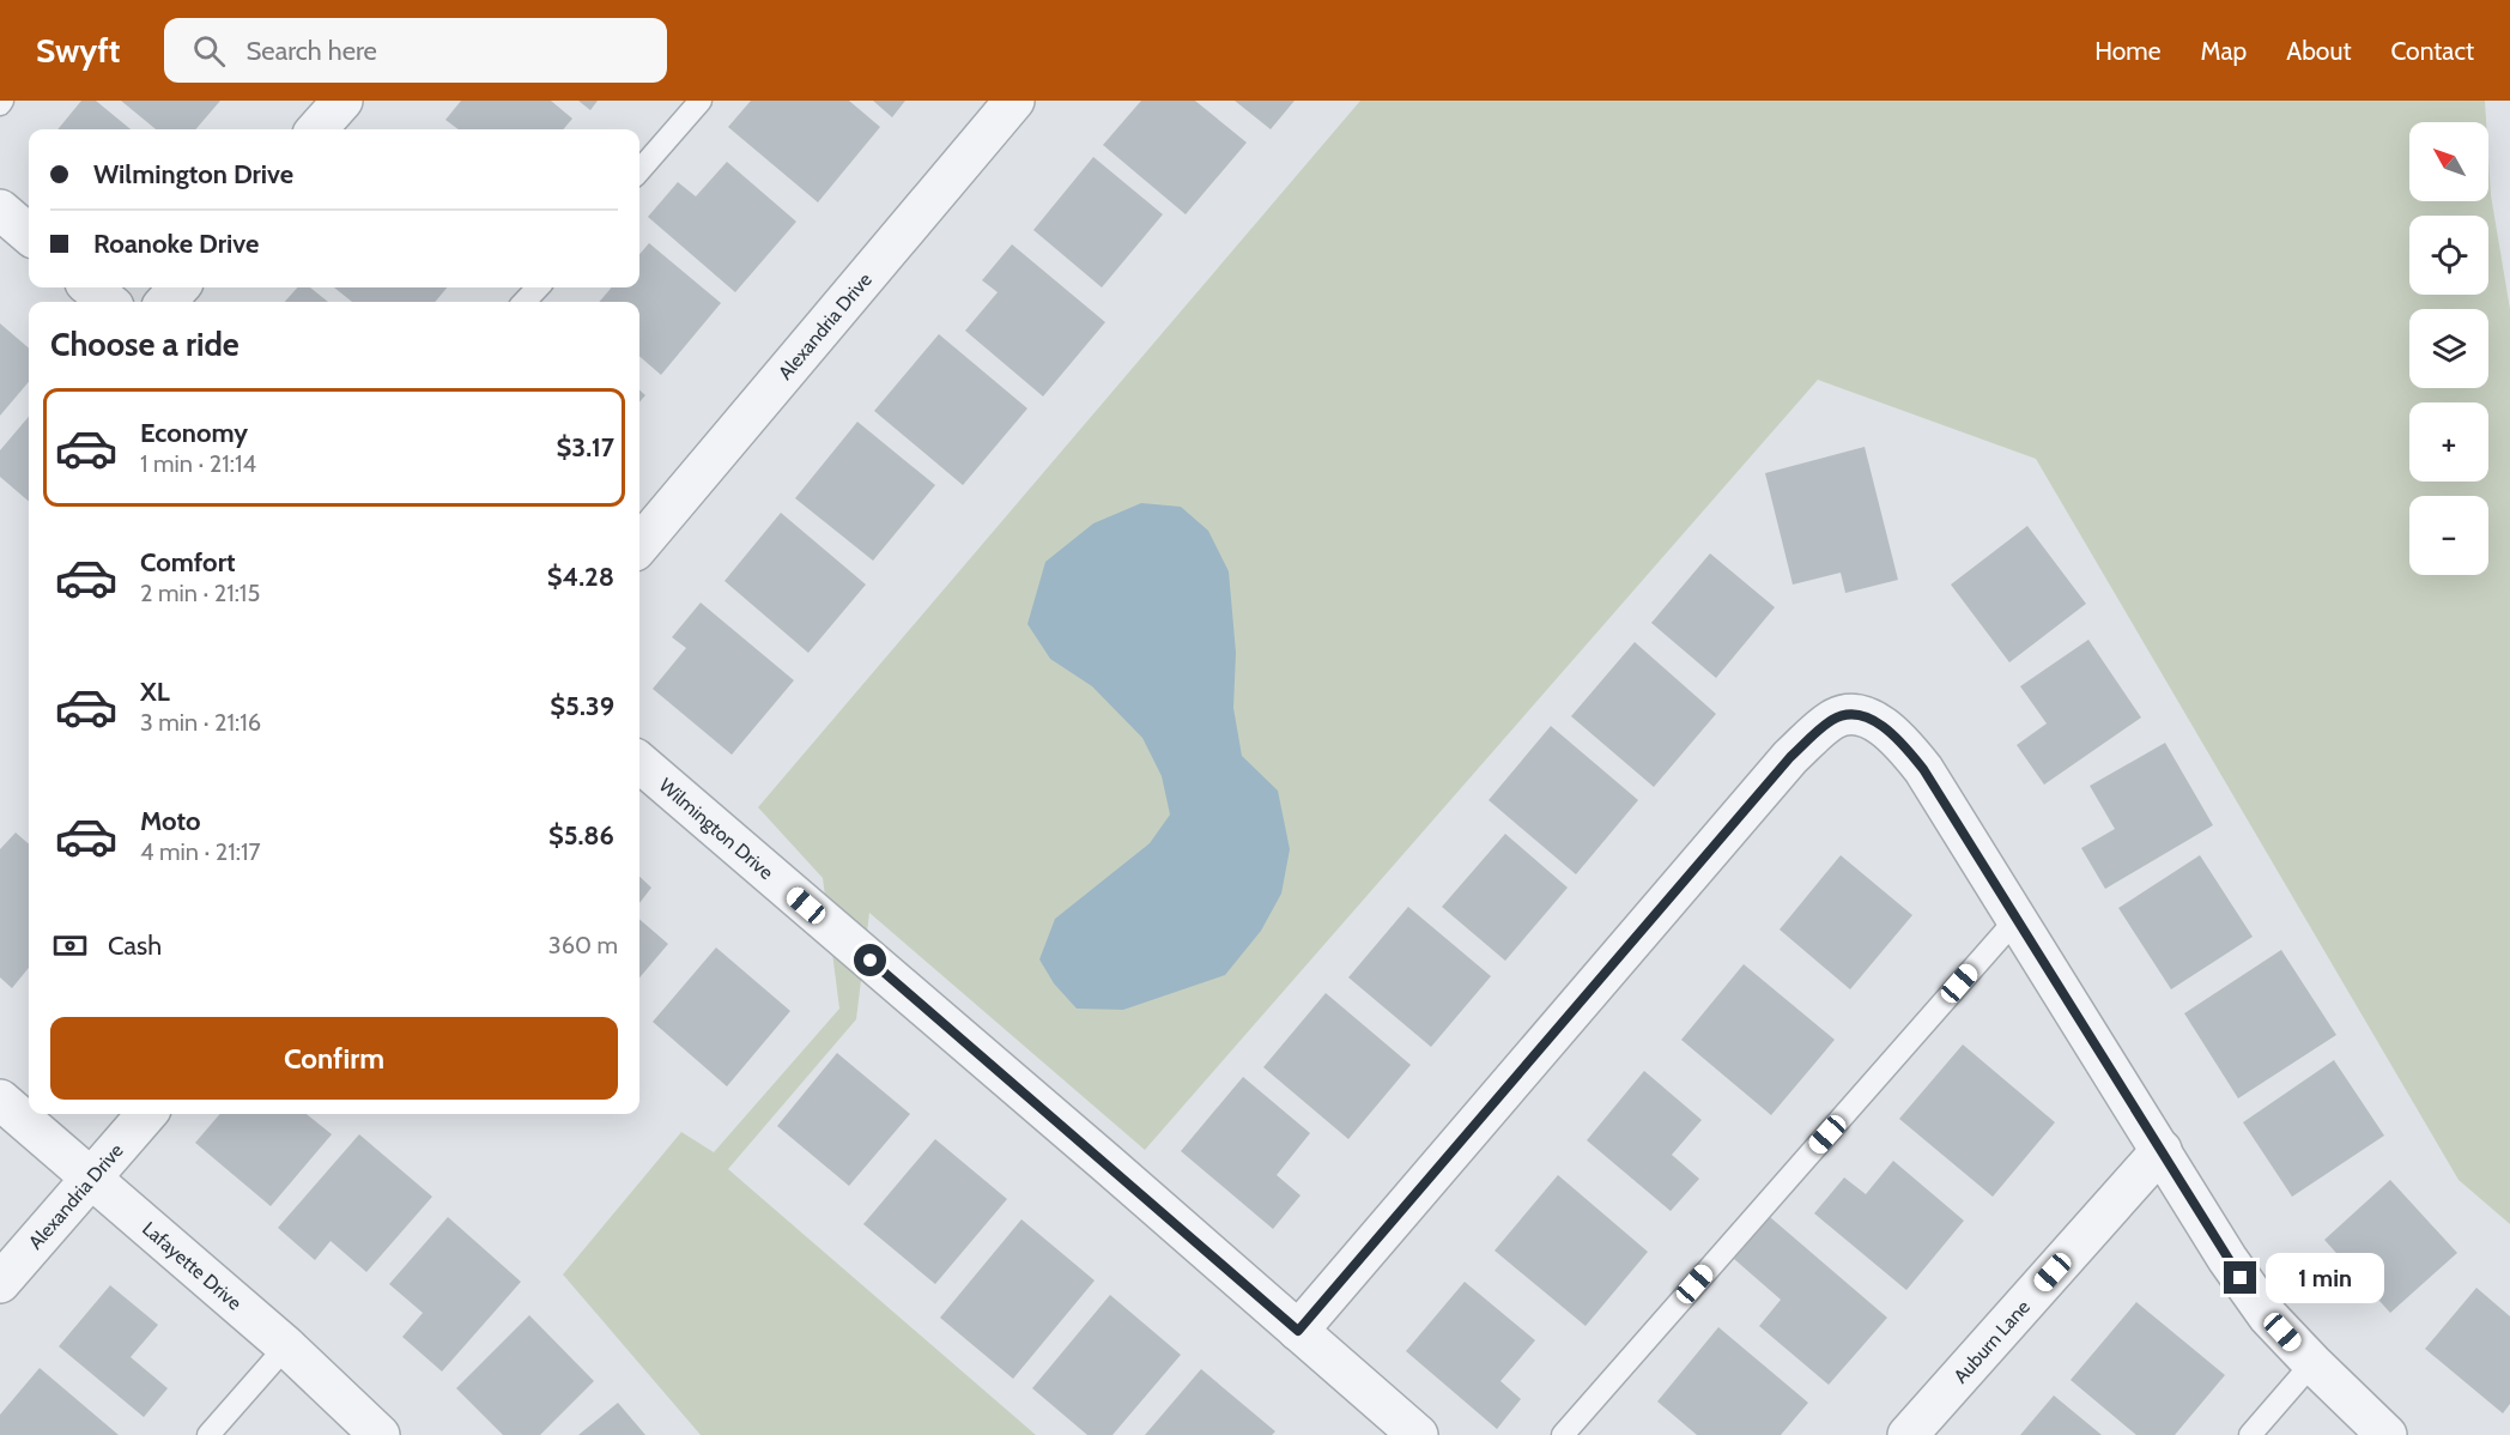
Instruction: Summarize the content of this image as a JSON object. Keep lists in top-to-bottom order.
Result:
{
  "streets": {
    "street": [
      "Alexandria Drive",
      "Wilmington Drive",
      "Lafayette Drive",
      "Auburn Lane"
    ]
  },
  "crossings": [
    ["Alexandria Drive", "Lafayette Drive"]
  ],
  "north": "top left",
  "page": {
    "header": "Swyft",
    "search": "Search here",
    "nav": [
      "Home",
      "Map",
      "About",
      "Contact"
    ],
    "map_buttons": ["+", "−"],
    "banner": ["Wilmington Drive", "Roanoke Drive"],
    "heading": "Choose a ride",
    "list": [
      {
        "name": "Economy",
        "note": "1 min · 21:14",
        "value": "$3.17"
      },
      {
        "name": "Comfort",
        "note": "2 min · 21:15",
        "value": "$4.28"
      },
      {
        "name": "XL",
        "note": "3 min · 21:16",
        "value": "$5.39"
      },
      {
        "name": "Moto",
        "note": "4 min · 21:17",
        "value": "$5.86"
      }
    ],
    "pay": ["Cash", "360 m"],
    "buttons": "Confirm",
    "bubble": "1 min"
  }
}
